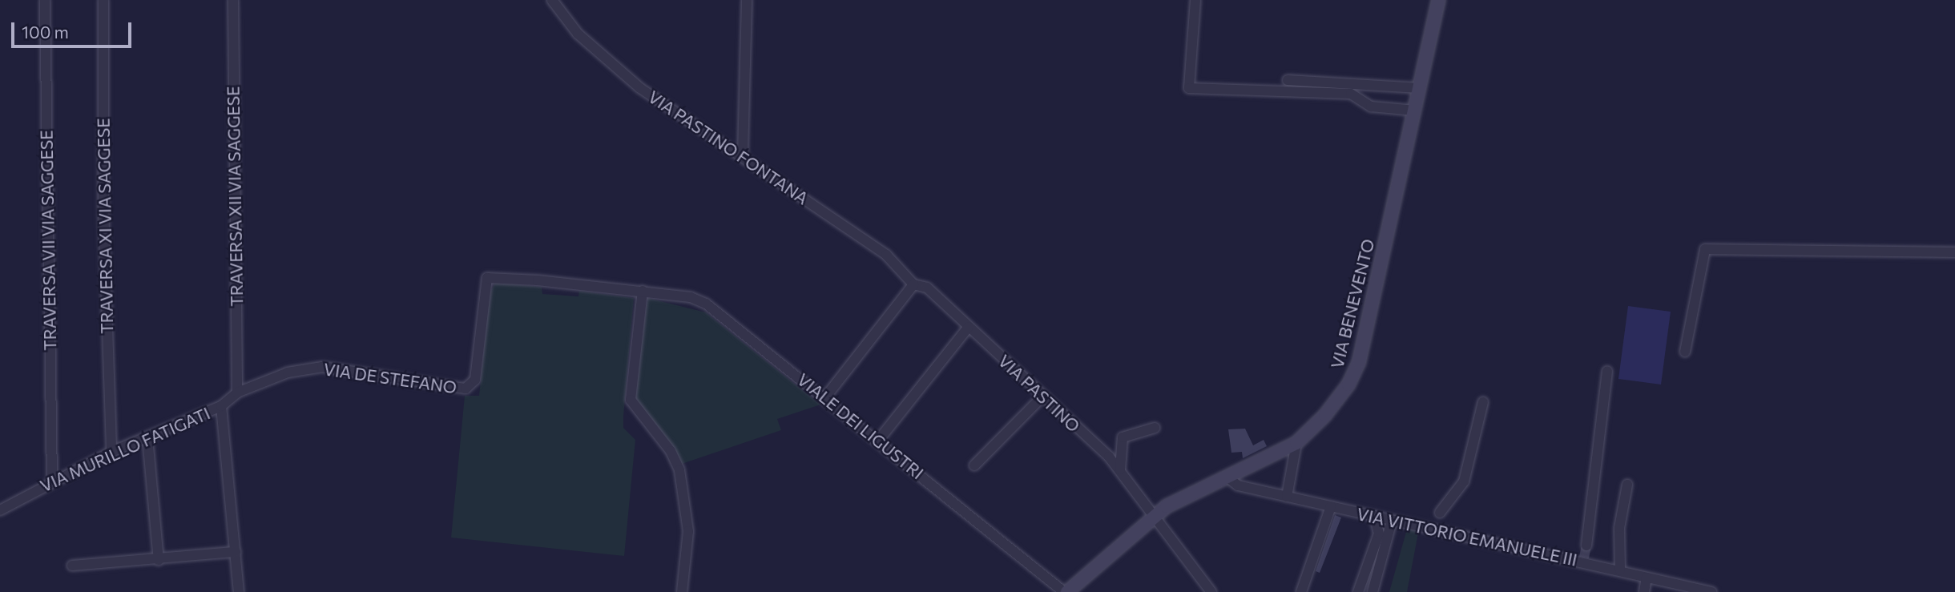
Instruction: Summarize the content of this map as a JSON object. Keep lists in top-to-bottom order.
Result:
{
  "streets": {
    "main road": ["VIA BENEVENTO"],
    "street": [
      "VIA PASTINO FONTANA",
      "TRAVERSA XII VIA SAGGESE",
      "TRAVERSA XI VIA SAGGESE",
      "TRAVERSA VII VIA SAGGESE",
      "VIA DE STEFANO",
      "VIA PASTINO",
      "VIALE DEI LIGUSTRI",
      "VIA MURILLO FATIGATI",
      "VIA VITTORIO EMANUELE III"
    ]
  },
  "crossings": [
    ["VIA PASTINO FONTANA", "VIA PASTINO"],
    ["TRAVERSA XII VIA SAGGESE", "VIA DE STEFANO"],
    ["TRAVERSA XI VIA SAGGESE", "VIA MURILLO FATIGATI"],
    ["TRAVERSA VII VIA SAGGESE", "VIA MURILLO FATIGATI"],
    ["VIA BENEVENTO", "VIA PASTINO"],
    ["VIA BENEVENTO", "VIALE DEI LIGUSTRI"],
    ["VIA BENEVENTO", "VIA VITTORIO EMANUELE III"],
    ["VIA DE STEFANO", "VIALE DEI LIGUSTRI"],
    ["VIA DE STEFANO", "VIA MURILLO FATIGATI"]
  ],
  "scale_bar": "100 m"
}
